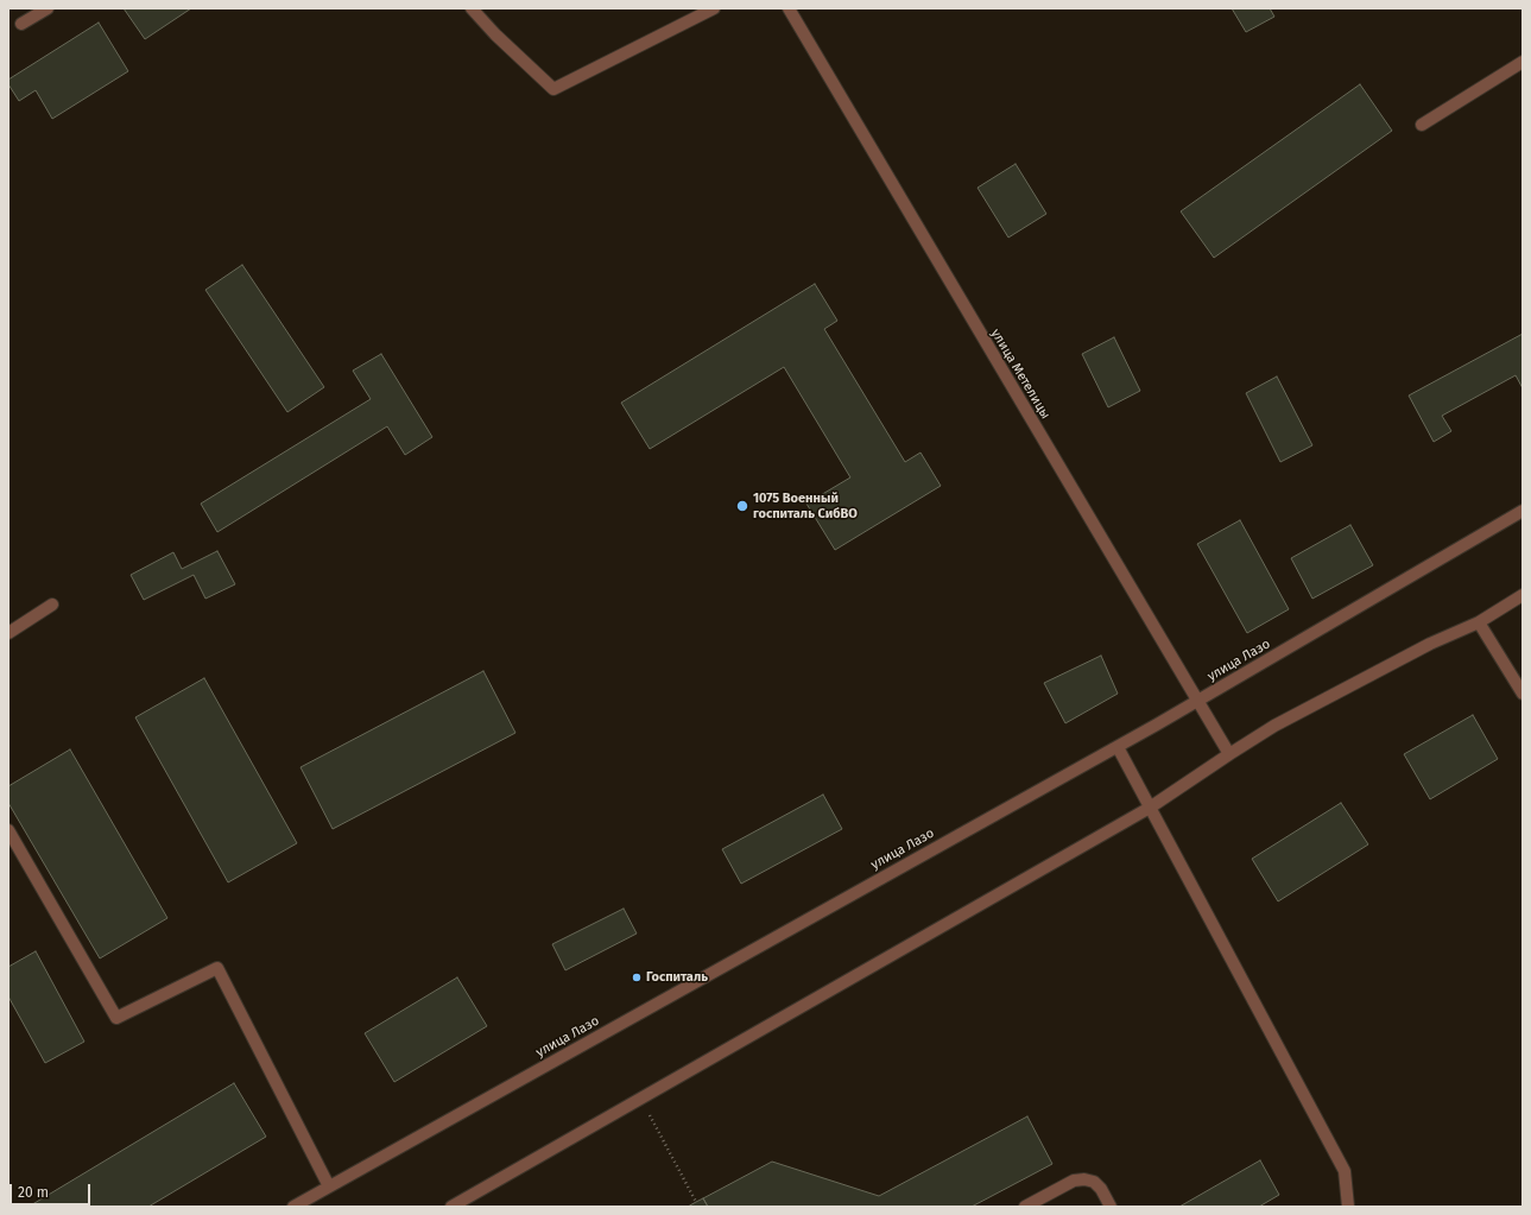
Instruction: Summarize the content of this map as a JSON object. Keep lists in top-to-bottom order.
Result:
{
  "streets": {
    "street": ["улица Метелицы", "улица Лазо"]
  },
  "crossings": [
    ["улица Метелицы", "улица Лазо"]
  ],
  "places": ["1075 Военный госпиталь СибВО", "Госпиталь"],
  "scale_bar": "20 m"
}
